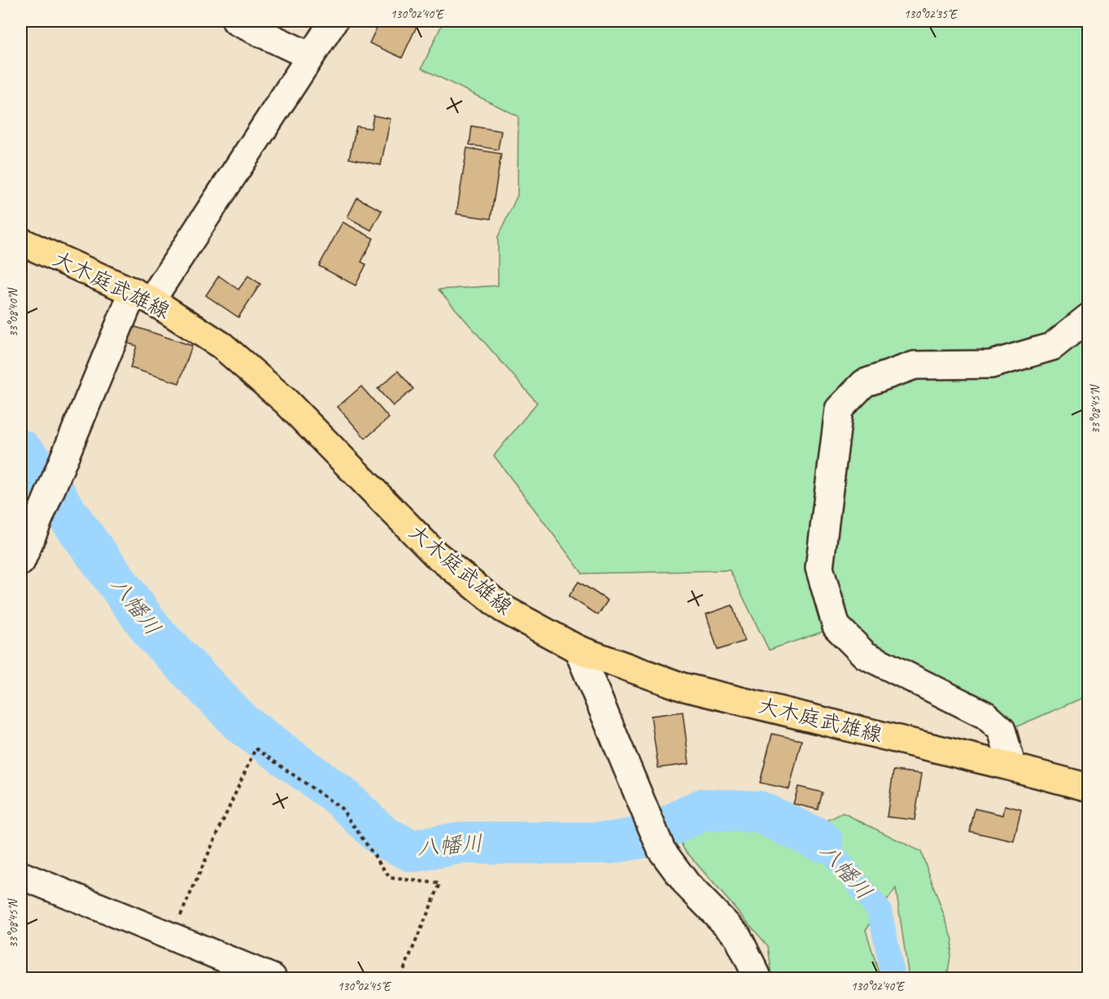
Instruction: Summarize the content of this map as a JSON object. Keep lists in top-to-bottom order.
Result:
{
  "streets": {
    "main road": ["大木庭武雄線"]
  },
  "water": ["八幡川"],
  "coordinates": [
    "130°02'40\"E",
    "130°02'35\"E",
    "33°08'40\"N",
    "33°08'45\"N",
    "130°02'45\"E"
  ]
}
